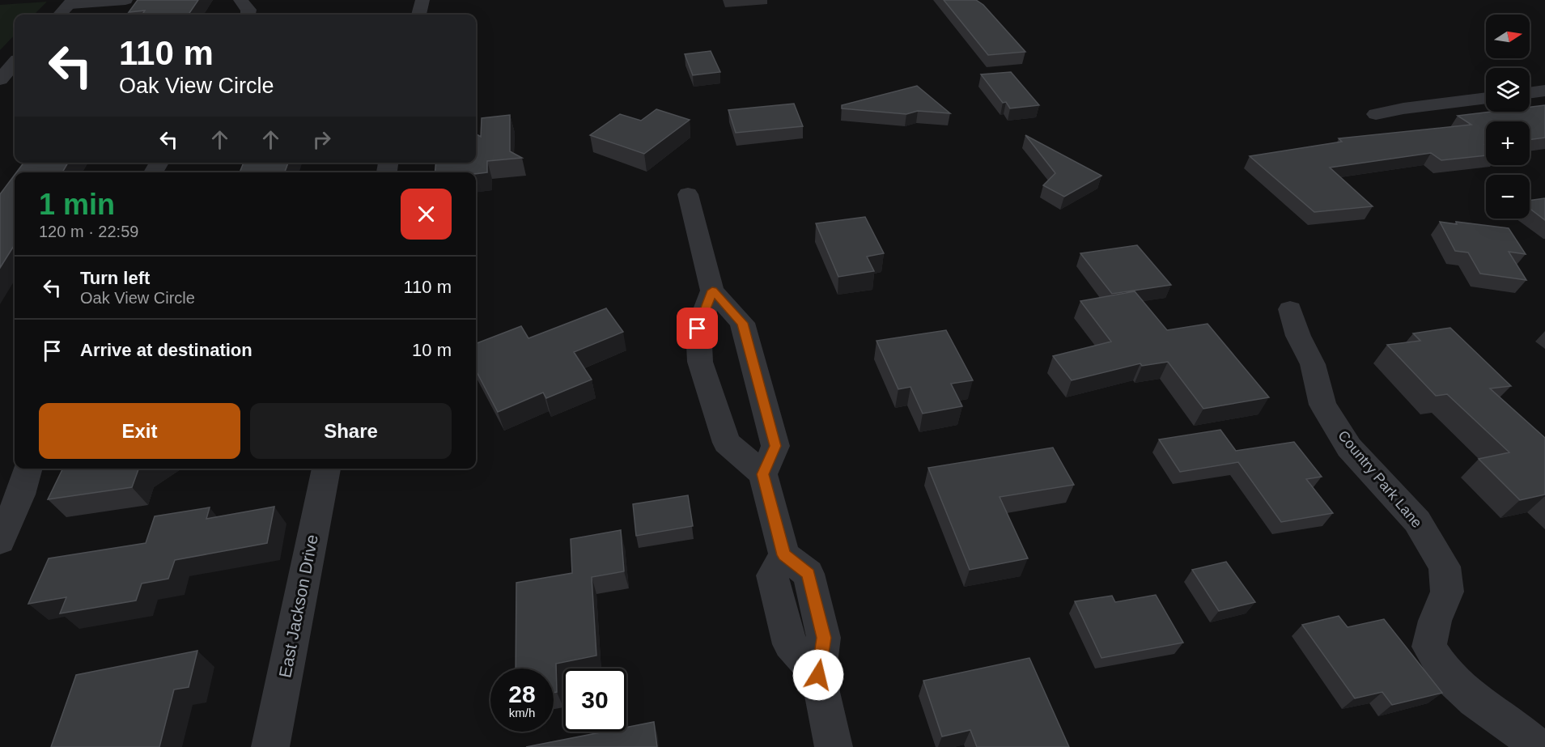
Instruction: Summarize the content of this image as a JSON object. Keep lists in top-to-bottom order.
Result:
{
  "streets": {
    "street": ["Country Park Lane", "East Jackson Drive"]
  },
  "north": "right",
  "page": {
    "map_buttons": ["+", "−"],
    "turn": ["110 m", "Oak View Circle"],
    "heading": ["1 min", "120 m · 22:59"],
    "list": [
      {
        "name": "Turn left",
        "note": "Oak View Circle",
        "value": "110 m"
      },
      {
        "name": "Arrive at destination",
        "value": "10 m"
      }
    ],
    "buttons": ["Exit", "Share"],
    "speed": "28 km/h",
    "limit": "30"
  }
}
